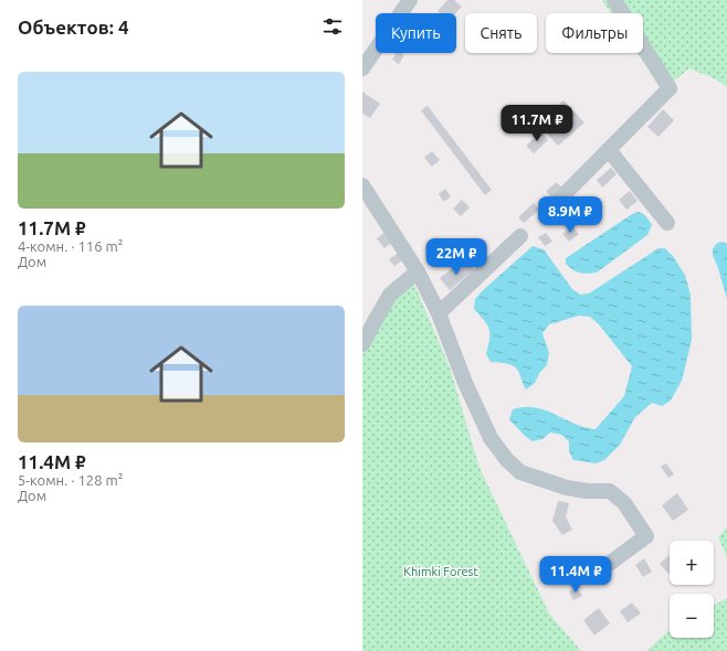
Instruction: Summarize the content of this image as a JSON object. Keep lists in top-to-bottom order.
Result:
{
  "parks": ["Khimki Forest"],
  "page": {
    "heading": "Объектов: 4",
    "chip": ["Купить", "Снять", "Фильтры"],
    "list": [
      {
        "name": "11.7M ₽",
        "note": "4-комн. · 116 m² · Дом"
      },
      {
        "name": "11.4M ₽",
        "note": "5-комн. · 128 m² · Дом"
      }
    ],
    "price": [
      "11.7M ₽",
      "8.9M ₽",
      "22M ₽",
      "11.4M ₽"
    ],
    "map_buttons": ["+", "−"]
  }
}
